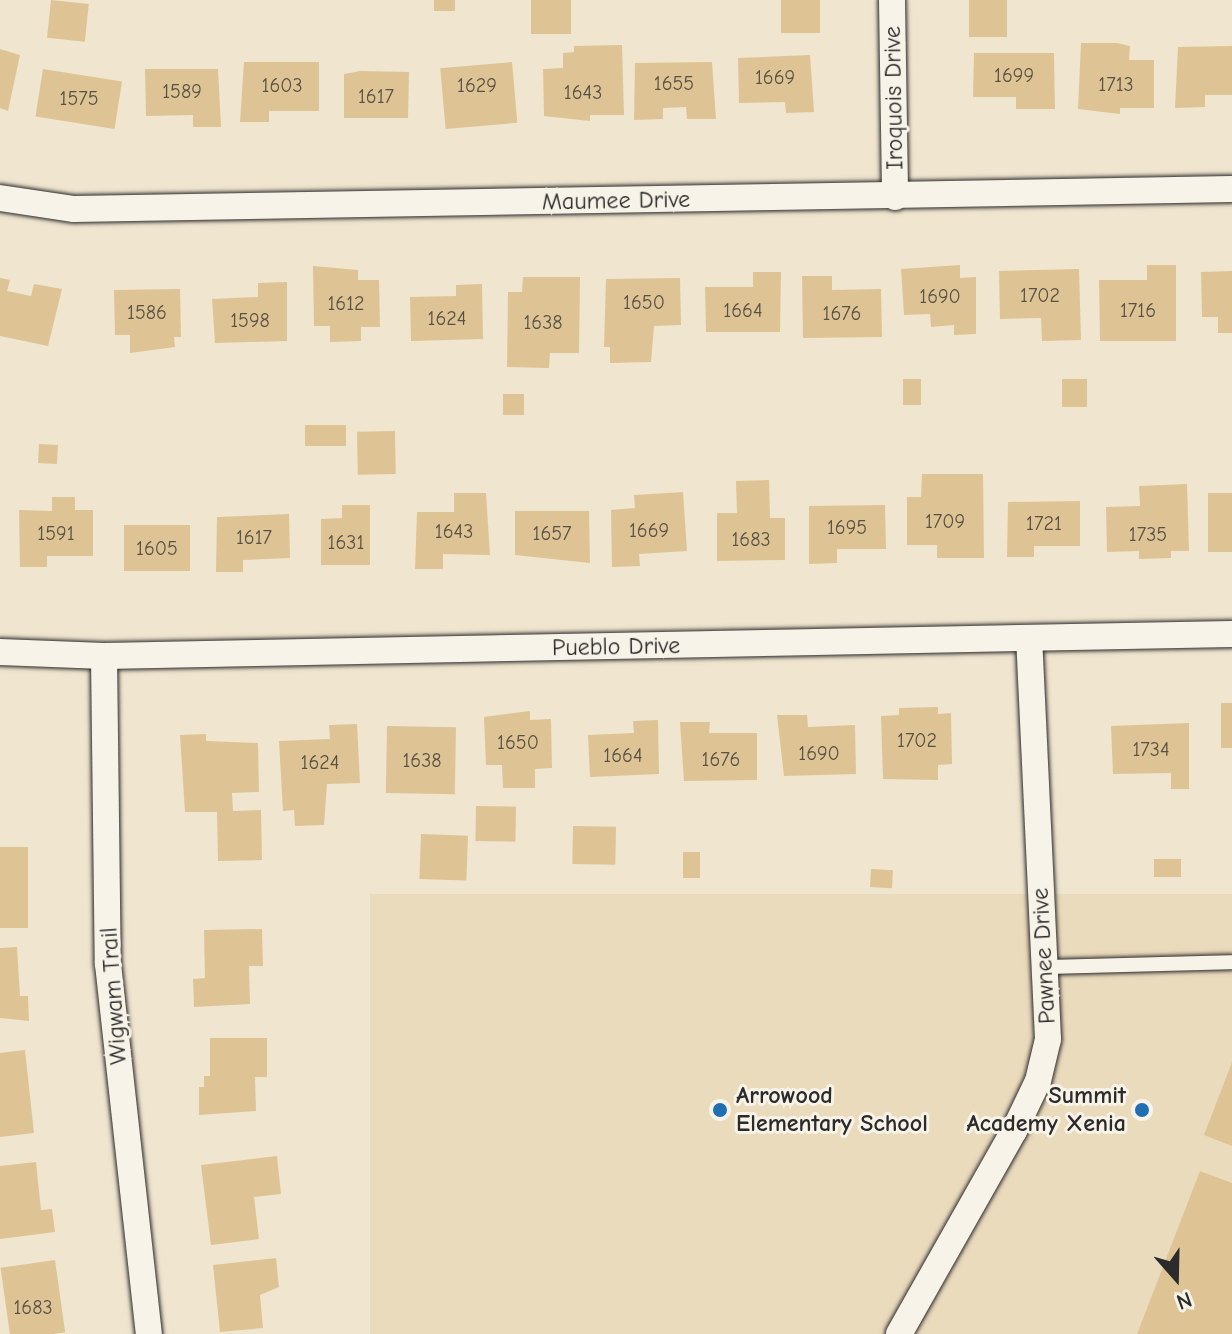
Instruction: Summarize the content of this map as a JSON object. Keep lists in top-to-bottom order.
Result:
{
  "streets": {
    "street": [
      "Iroquois Drive",
      "Maumee Drive",
      "Pueblo Drive",
      "Pawnee Drive",
      "Wigwam Trail"
    ]
  },
  "crossings": [
    ["Iroquois Drive", "Maumee Drive"],
    ["Pueblo Drive", "Pawnee Drive"],
    ["Pueblo Drive", "Wigwam Trail"]
  ],
  "places": ["Arrowood Elementary School", "Summit Academy Xenia"],
  "house_numbers": [
    "1699",
    "1669",
    "1655",
    "1713",
    "1603",
    "1629",
    "1589",
    "1643",
    "1617",
    "1575",
    "1702",
    "1690",
    "1650",
    "1612",
    "1664",
    "1716",
    "1586",
    "1676",
    "1624",
    "1598",
    "1638",
    "1709",
    "1721",
    "1695",
    "1669",
    "1643",
    "1591",
    "1657",
    "1735",
    "1617",
    "1683",
    "1631",
    "1605",
    "1702",
    "1650",
    "1734",
    "1690",
    "1664",
    "1676",
    "1638",
    "1624",
    "1683"
  ],
  "north": "bottom"
}
